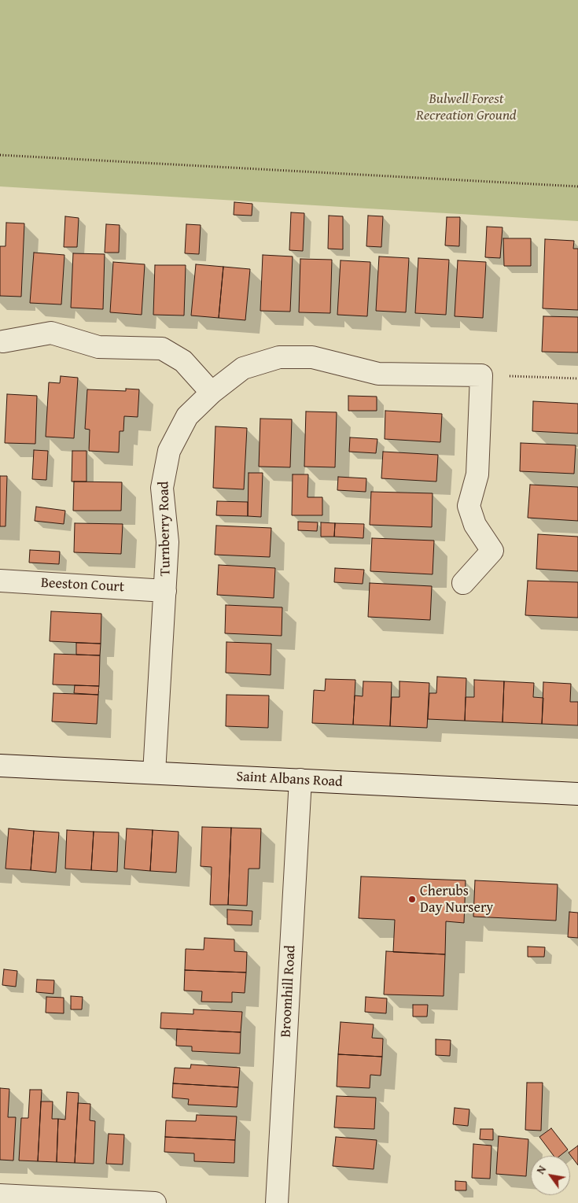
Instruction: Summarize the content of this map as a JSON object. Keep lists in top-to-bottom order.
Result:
{
  "streets": {
    "street": [
      "Turnberry Road",
      "Beeston Court",
      "Saint Albans Road",
      "Broomhill Road"
    ]
  },
  "crossings": [
    ["Turnberry Road", "Beeston Court"],
    ["Turnberry Road", "Saint Albans Road"],
    ["Saint Albans Road", "Broomhill Road"]
  ],
  "parks": ["Bulwell Forest Recreation Ground"],
  "places": ["Cherubs Day Nursery"],
  "north": "top left"
}
